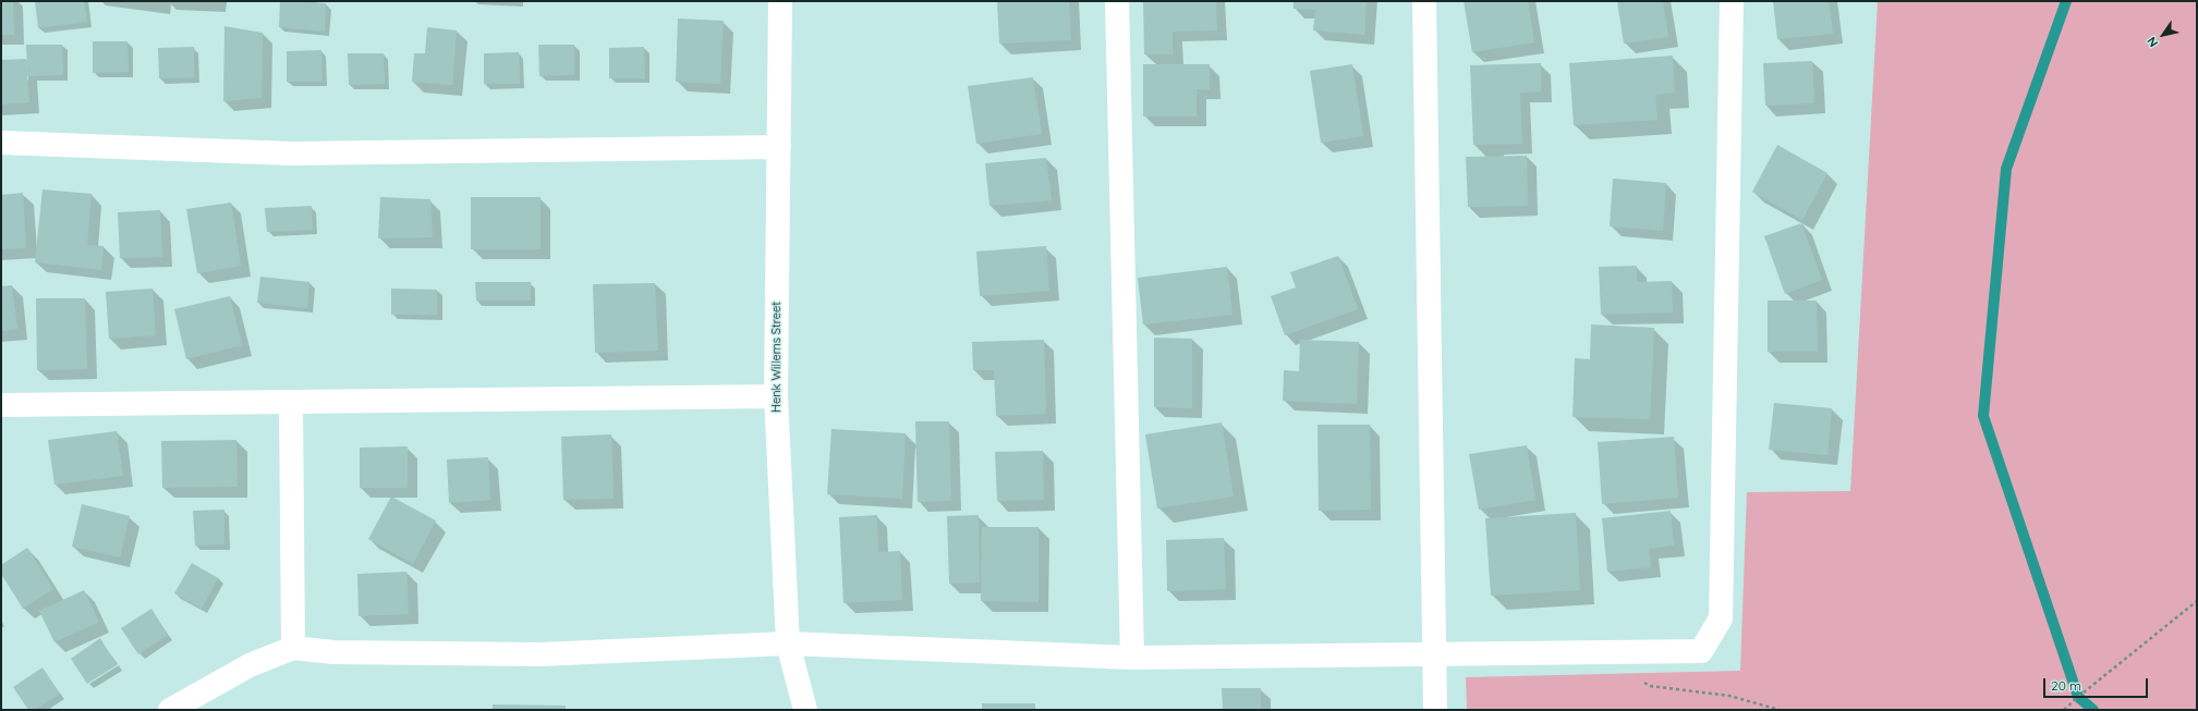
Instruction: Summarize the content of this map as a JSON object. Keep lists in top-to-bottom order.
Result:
{
  "streets": {
    "street": ["Henk Willems Street"]
  },
  "scale_bar": "20 m",
  "north": "bottom left"
}
